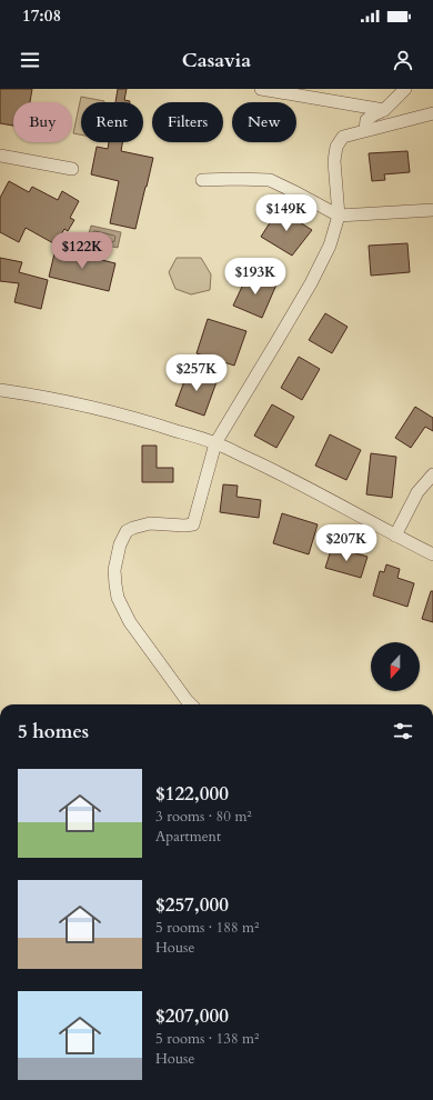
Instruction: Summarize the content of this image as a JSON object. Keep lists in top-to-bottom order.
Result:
{
  "north": "bottom",
  "page": {
    "status": "17:08",
    "header": "Casavia",
    "chip": [
      "Buy",
      "Rent",
      "Filters",
      "New"
    ],
    "price": [
      "$149K",
      "$122K",
      "$193K",
      "$257K",
      "$207K"
    ],
    "heading": "5 homes",
    "list": [
      {
        "name": "$122,000",
        "note": "3 rooms · 80 m² · Apartment"
      },
      {
        "name": "$257,000",
        "note": "5 rooms · 188 m² · House"
      },
      {
        "name": "$207,000",
        "note": "5 rooms · 138 m² · House"
      }
    ]
  }
}
